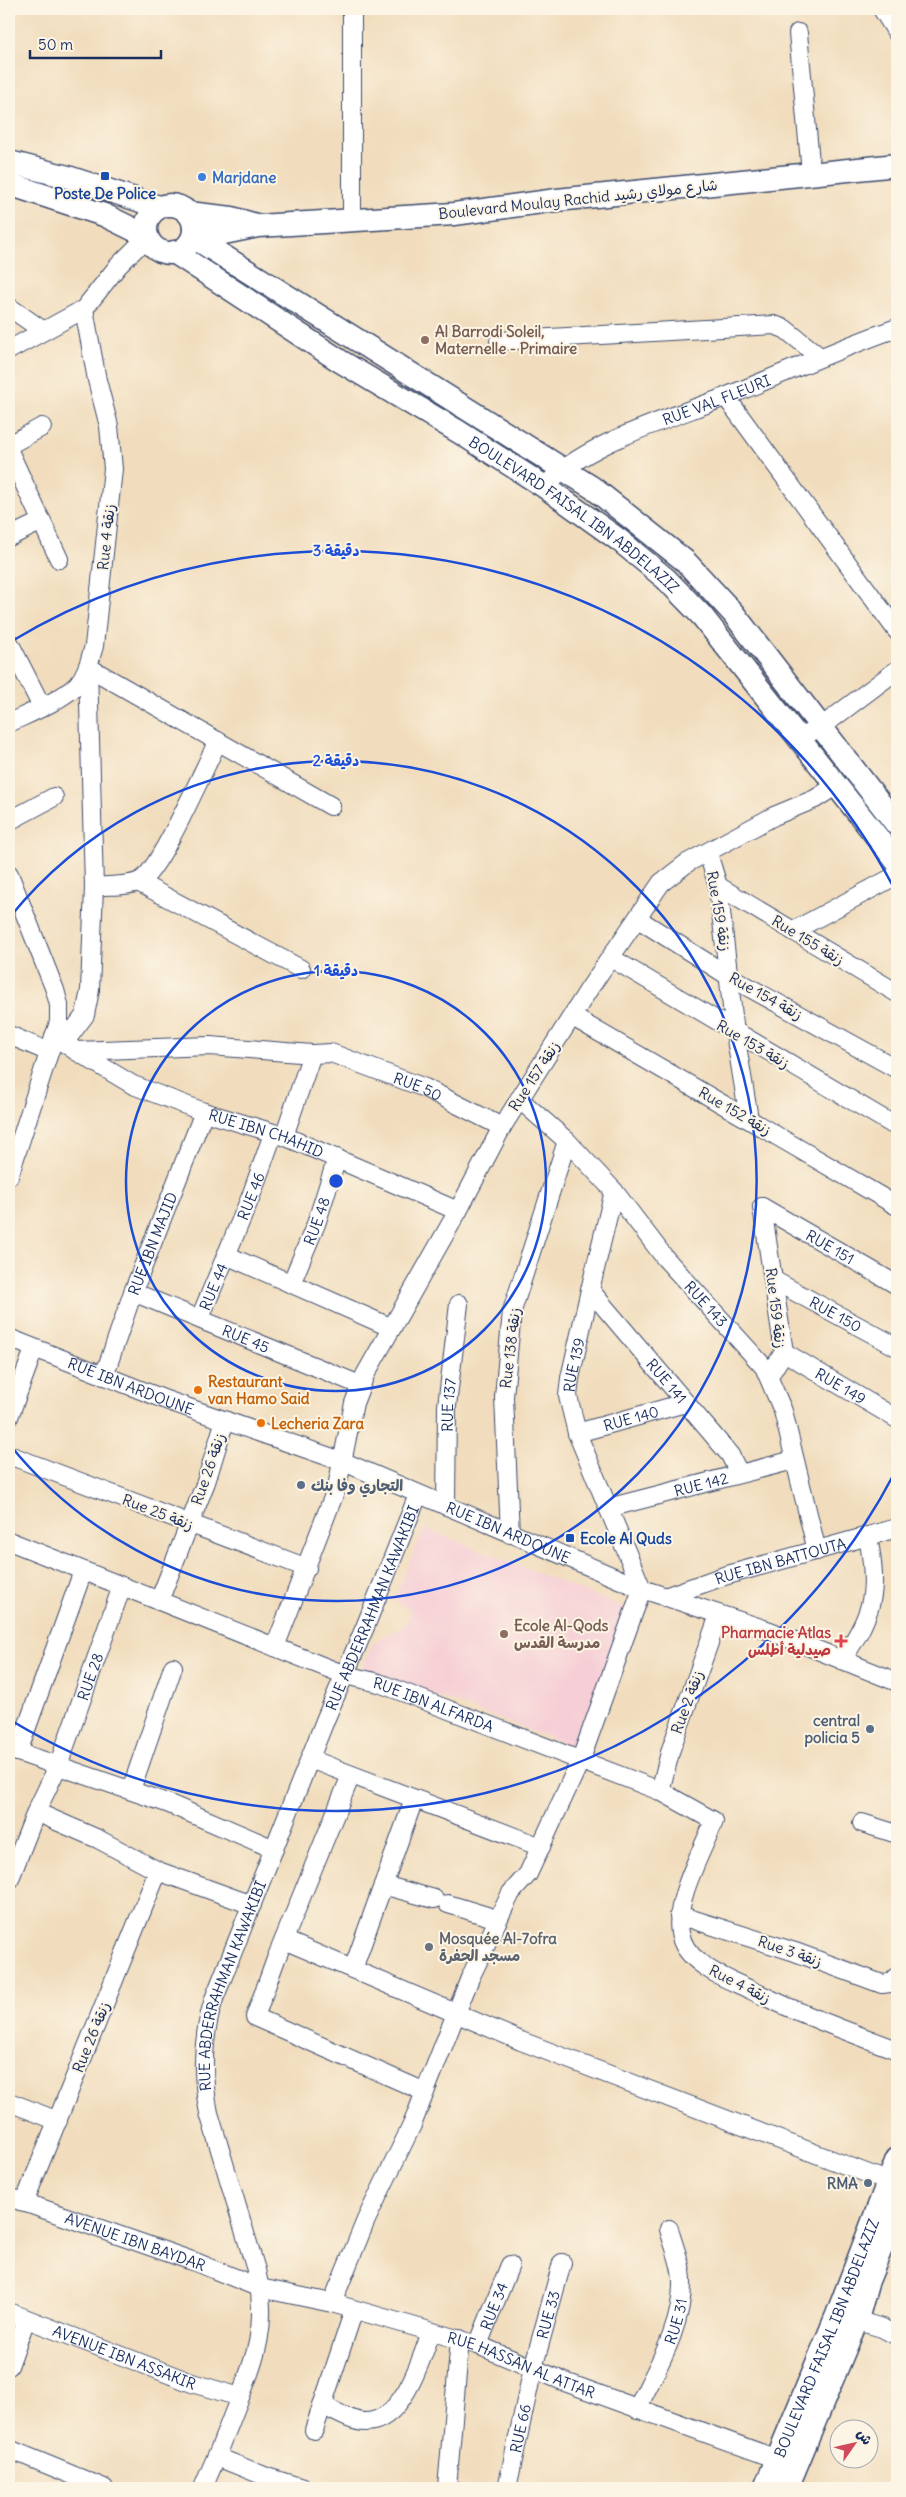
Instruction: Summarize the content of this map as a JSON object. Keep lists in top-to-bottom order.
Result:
{
  "streets": {
    "main road": ["Boulevard Moulay Rachid شارع مولاي رشيد", "BOULEVARD FAISAL IBN ABDELAZIZ"],
    "street": [
      "RUE VAL FLEURI",
      "Rue 4 زنقة",
      "Rue 159 زنقة",
      "Rue 155 زنقة",
      "Rue 154 زنقة",
      "Rue 153 زنقة",
      "Rue 157 زنقة",
      "RUE 50",
      "Rue 152 زنقة",
      "RUE IBN CHAHID",
      "RUE 46",
      "RUE 48",
      "RUE IBN MAJID",
      "RUE 151",
      "RUE 44",
      "RUE 143",
      "RUE 150",
      "RUE 45",
      "Rue 138 زنقة",
      "RUE 139",
      "RUE 141",
      "RUE 149",
      "RUE IBN ARDOUNE",
      "RUE 137",
      "RUE 140",
      "Rue 26 زنقة",
      "RUE 142",
      "Rue 25 زنقة",
      "RUE IBN BATTOUTA",
      "RUE ABDERRAHMAN KAWAKIBI",
      "RUE 28",
      "Rue 2 زنقة",
      "RUE IBN ALFARDA",
      "Rue 3 زنقة",
      "AVENUE IBN BAYDAR",
      "RUE 34",
      "RUE 33",
      "RUE 31",
      "AVENUE IBN ASSAKIR",
      "RUE HASSAN AL ATTAR",
      "RUE 66"
    ]
  },
  "crossings": [
    ["Boulevard Moulay Rachid شارع مولاي رشيد", "BOULEVARD FAISAL IBN ABDELAZIZ"],
    ["RUE VAL FLEURI", "BOULEVARD FAISAL IBN ABDELAZIZ"],
    ["BOULEVARD FAISAL IBN ABDELAZIZ", "Rue 157 زنقة"],
    ["BOULEVARD FAISAL IBN ABDELAZIZ", "RUE HASSAN AL ATTAR"],
    ["Rue 4 زنقة", "RUE IBN ALFARDA"],
    ["Rue 4 زنقة", "Rue 3 زنقة"],
    ["Rue 159 زنقة", "Rue 155 زنقة"],
    ["Rue 159 زنقة", "Rue 154 زنقة"],
    ["Rue 159 زنقة", "Rue 153 زنقة"],
    ["Rue 159 زنقة", "Rue 157 زنقة"],
    ["Rue 159 زنقة", "Rue 152 زنقة"],
    ["Rue 159 زنقة", "RUE 151"],
    ["Rue 159 زنقة", "RUE 143"],
    ["Rue 159 زنقة", "RUE 150"],
    ["Rue 159 زنقة", "RUE 149"],
    ["Rue 154 زنقة", "Rue 157 زنقة"],
    ["Rue 153 زنقة", "Rue 157 زنقة"],
    ["Rue 157 زنقة", "RUE 50"],
    ["Rue 157 زنقة", "Rue 152 زنقة"],
    ["Rue 157 زنقة", "RUE IBN CHAHID"],
    ["Rue 157 زنقة", "RUE 143"],
    ["Rue 157 زنقة", "RUE 45"],
    ["Rue 157 زنقة", "RUE IBN ARDOUNE"],
    ["Rue 157 زنقة", "Rue 25 زنقة"],
    ["Rue 157 زنقة", "RUE IBN ALFARDA"],
    ["RUE 50", "RUE IBN CHAHID"],
    ["RUE IBN CHAHID", "RUE 46"],
    ["RUE IBN CHAHID", "RUE 48"],
    ["RUE IBN CHAHID", "RUE IBN MAJID"],
    ["RUE 46", "RUE 44"],
    ["RUE IBN MAJID", "RUE 45"],
    ["RUE IBN MAJID", "RUE IBN ARDOUNE"],
    ["RUE 44", "RUE 45"],
    ["RUE 143", "Rue 138 زنقة"],
    ["RUE 143", "RUE 139"],
    ["RUE 143", "RUE 142"],
    ["RUE 143", "RUE IBN BATTOUTA"],
    ["Rue 138 زنقة", "RUE IBN ARDOUNE"],
    ["RUE 139", "RUE 141"],
    ["RUE 139", "RUE IBN ARDOUNE"],
    ["RUE 139", "RUE 140"],
    ["RUE 139", "RUE 142"],
    ["RUE 141", "RUE 140"],
    ["RUE 141", "RUE 142"],
    ["RUE IBN ARDOUNE", "RUE 137"],
    ["RUE IBN ARDOUNE", "Rue 26 زنقة"],
    ["RUE IBN ARDOUNE", "RUE IBN BATTOUTA"],
    ["RUE IBN ARDOUNE", "RUE ABDERRAHMAN KAWAKIBI"],
    ["RUE IBN ARDOUNE", "Rue 2 زنقة"],
    ["Rue 26 زنقة", "Rue 25 زنقة"],
    ["Rue 26 زنقة", "RUE IBN ALFARDA"],
    ["Rue 26 زنقة", "AVENUE IBN BAYDAR"],
    ["RUE ABDERRAHMAN KAWAKIBI", "RUE IBN ALFARDA"],
    ["RUE ABDERRAHMAN KAWAKIBI", "AVENUE IBN BAYDAR"],
    ["RUE ABDERRAHMAN KAWAKIBI", "AVENUE IBN ASSAKIR"],
    ["RUE ABDERRAHMAN KAWAKIBI", "RUE HASSAN AL ATTAR"],
    ["RUE 28", "RUE IBN ALFARDA"],
    ["Rue 2 زنقة", "RUE IBN ALFARDA"],
    ["AVENUE IBN BAYDAR", "RUE HASSAN AL ATTAR"],
    ["RUE 34", "RUE HASSAN AL ATTAR"],
    ["RUE 33", "RUE HASSAN AL ATTAR"],
    ["RUE 33", "RUE 66"],
    ["RUE 31", "RUE HASSAN AL ATTAR"],
    ["RUE HASSAN AL ATTAR", "RUE 66"]
  ],
  "places": {
    "transit": ["Poste De Police", "Ecole Al Quds"],
    "other": [
      "Marjdane",
      "Al Barrodi Soleil, Maternelle - Primaire",
      "Restaurant van Hamo Said",
      "Lecheria Zara",
      "التجاري وفا بنك",
      "Ecole Al-Qods مدرسة القدس",
      "central policia 5",
      "Mosquée Al-7ofra مسجد الحفرة",
      "RMA"
    ],
    "health": ["Pharmacie Atlas صيدلية أطلس"]
  },
  "scale_bar": "50 m",
  "north": "top right",
  "rings": ["3 دقيقة", "2 دقيقة", "1 دقيقة"]
}
